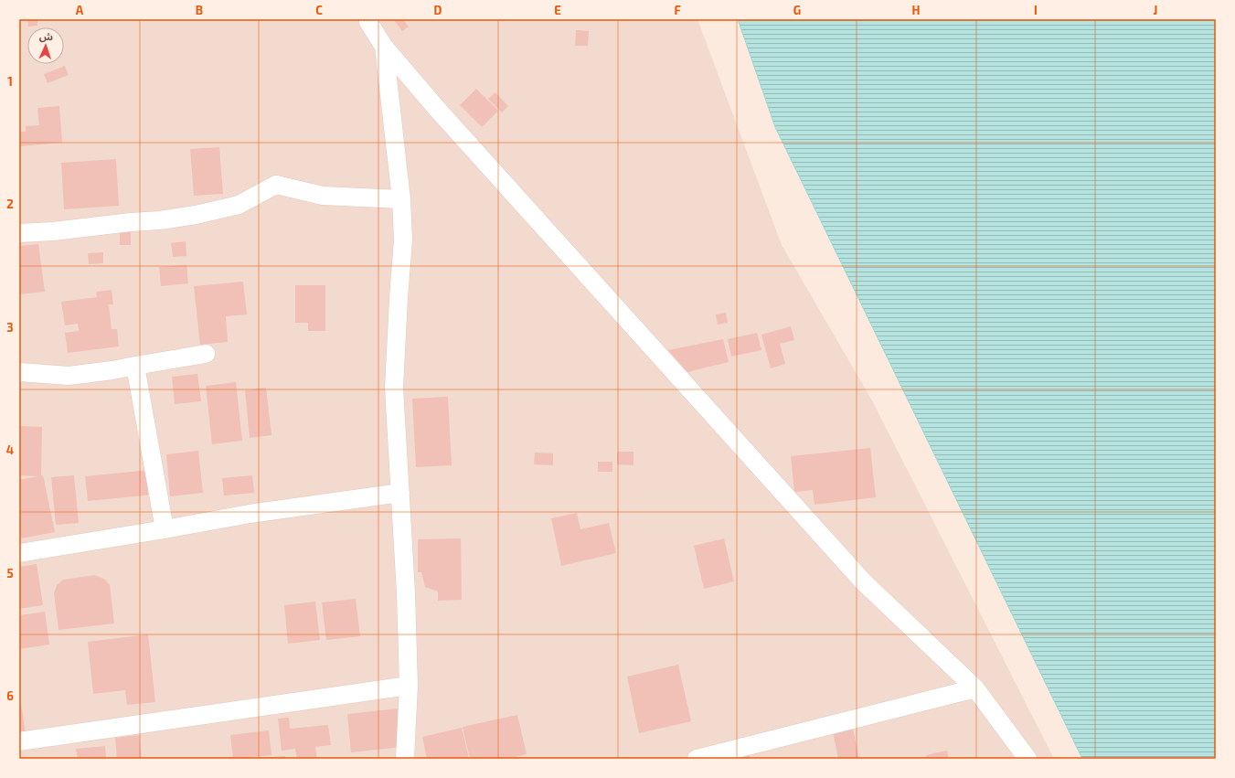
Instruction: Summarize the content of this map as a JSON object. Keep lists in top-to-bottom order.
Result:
{
  "north": "top",
  "grid": {
    "columns": [
      "A",
      "B",
      "C",
      "D",
      "E",
      "F",
      "G",
      "H",
      "I",
      "J"
    ],
    "rows": [
      "1",
      "2",
      "3",
      "4",
      "5",
      "6"
    ]
  }
}
